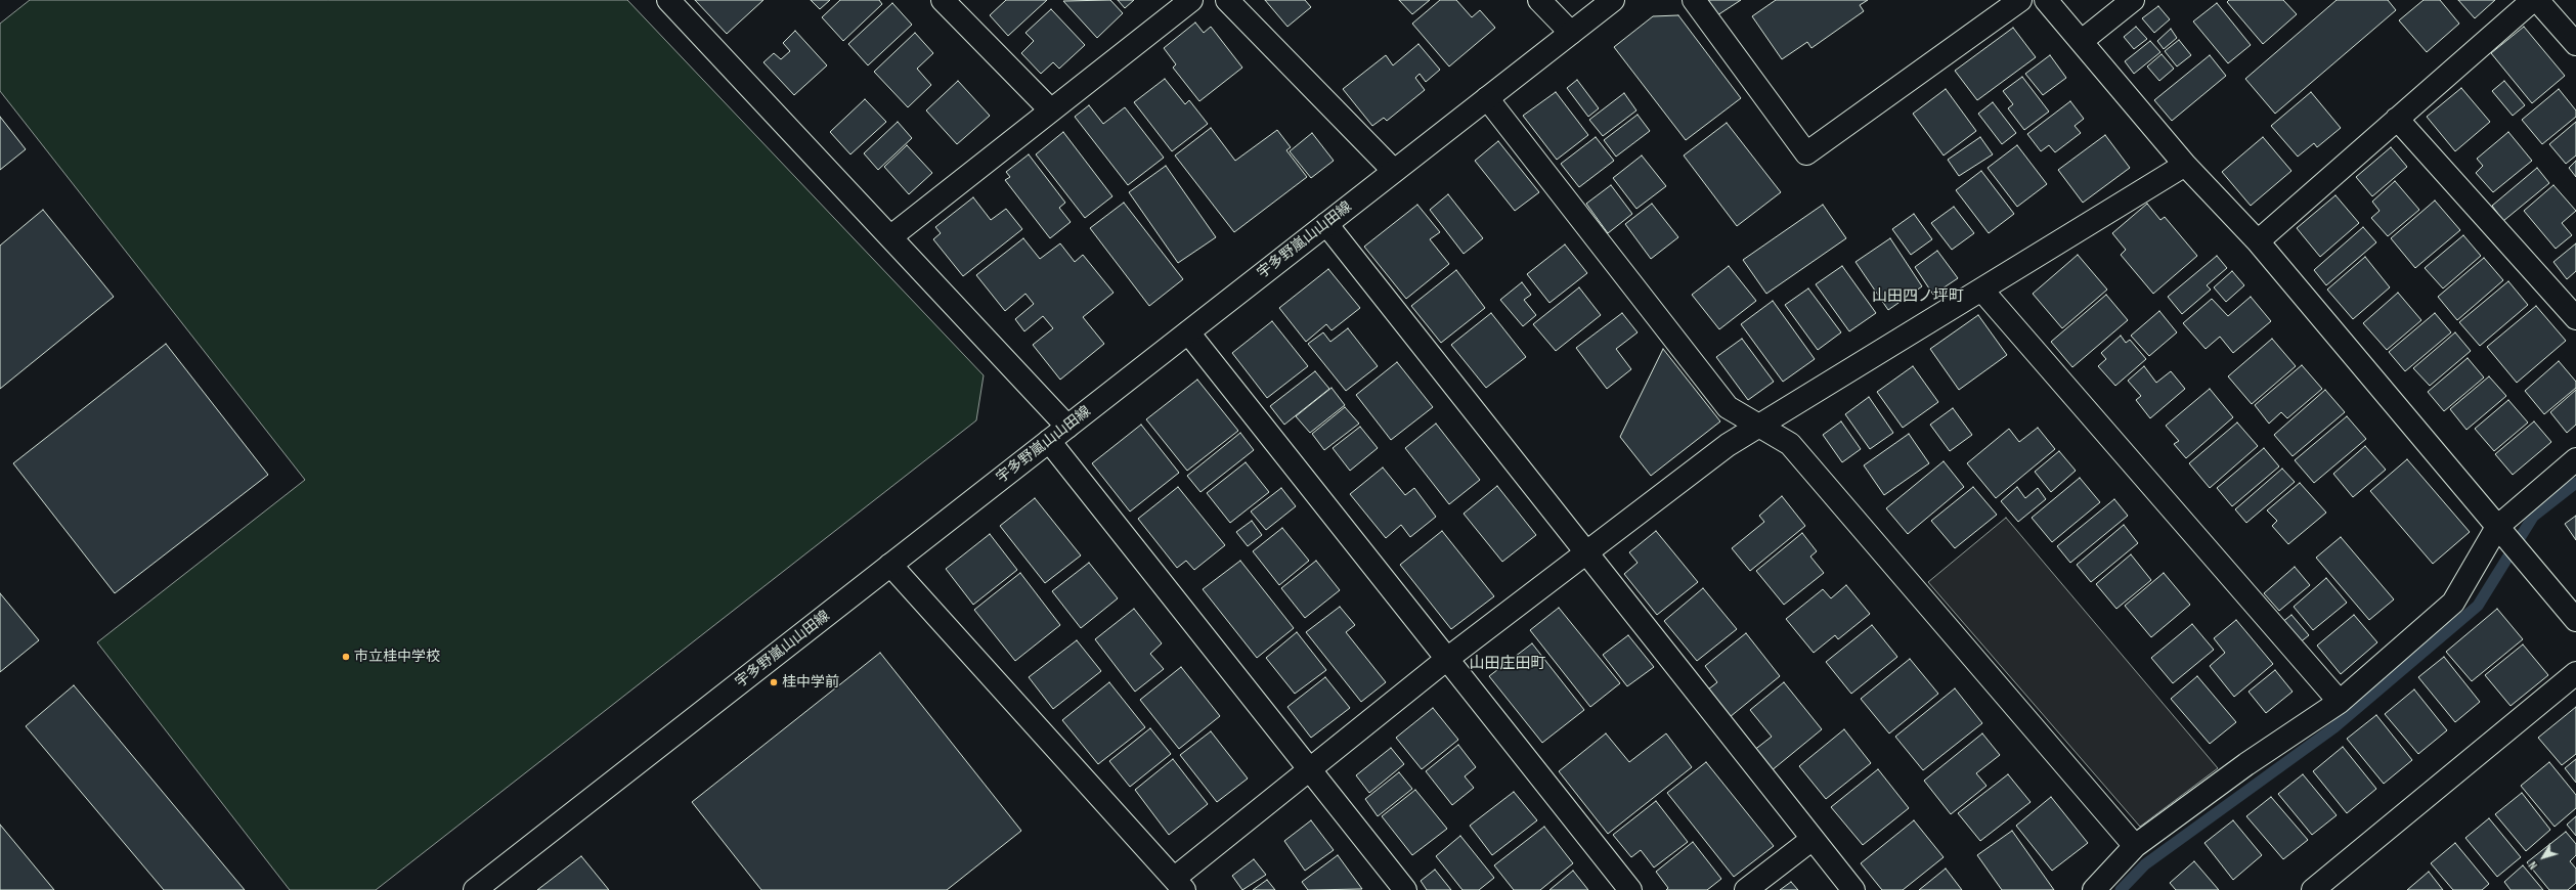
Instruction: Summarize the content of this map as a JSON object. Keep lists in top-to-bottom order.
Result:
{
  "streets": {
    "street": ["宇多野嵐山山田線"]
  },
  "districts": ["山田四ノ坪町", "山田庄田町"],
  "places": ["市立桂中学校", "桂中学前"],
  "north": "bottom left"
}
